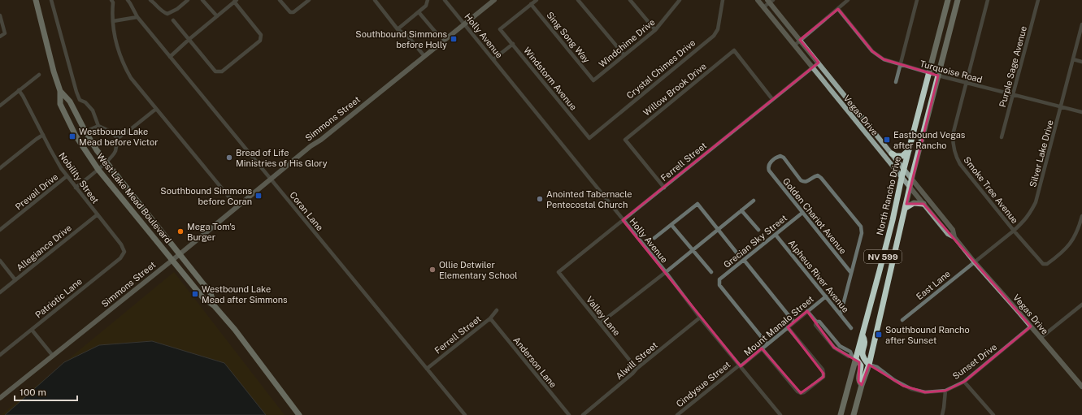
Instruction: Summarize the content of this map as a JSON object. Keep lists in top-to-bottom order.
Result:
{
  "streets": {
    "main road": [
      "Vegas Drive",
      "Simmons Street",
      "North Rancho Drive",
      "West Lake Mead Boulevard",
      "NV 599"
    ],
    "street": [
      "Holly Avenue",
      "Sing Song Way",
      "Windchime Drive",
      "Purple Sage Avenue",
      "Crystal Chimes Drive",
      "Turquoise Road",
      "Windstorm Avenue",
      "Willow Brook Drive",
      "Silver Lake Drive",
      "Ferrell Street",
      "Nobility Street",
      "Smoke Tree Avenue",
      "Prevail Drive",
      "Coran Lane",
      "Golden Chariot Avenue",
      "Grecian Sky Street",
      "Allegiance Drive",
      "Alpheus River Avenue",
      "East Lane",
      "Patriotic Lane",
      "Valley Lane",
      "Mount Manalo Street",
      "Alwill Street",
      "Sunset Drive",
      "Anderson Lane",
      "Cindysue Street"
    ]
  },
  "crossings": [
    ["Holly Avenue", "Simmons Street"],
    ["Holly Avenue", "Ferrell Street"],
    ["Holly Avenue", "Mount Manalo Street"],
    ["Holly Avenue", "Alwill Street"],
    ["Holly Avenue", "Cindysue Street"],
    ["Sing Song Way", "Windchime Drive"],
    ["Sing Song Way", "Windstorm Avenue"],
    ["Purple Sage Avenue", "Turquoise Road"],
    ["Crystal Chimes Drive", "Windstorm Avenue"],
    ["Turquoise Road", "Silver Lake Drive"],
    ["Turquoise Road", "Smoke Tree Avenue"],
    ["Turquoise Road", "North Rancho Drive"],
    ["Willow Brook Drive", "Ferrell Street"],
    ["Vegas Drive", "Silver Lake Drive"],
    ["Vegas Drive", "Ferrell Street"],
    ["Vegas Drive", "North Rancho Drive"],
    ["Vegas Drive", "East Lane"],
    ["Vegas Drive", "Sunset Drive"],
    ["Simmons Street", "West Lake Mead Boulevard"],
    ["Simmons Street", "Coran Lane"],
    ["Silver Lake Drive", "Smoke Tree Avenue"],
    ["Silver Lake Drive", "East Lane"],
    ["Ferrell Street", "Coran Lane"],
    ["Ferrell Street", "Valley Lane"],
    ["Ferrell Street", "Anderson Lane"],
    ["Nobility Street", "Prevail Drive"],
    ["Nobility Street", "Allegiance Drive"],
    ["Nobility Street", "Patriotic Lane"],
    ["North Rancho Drive", "Sunset Drive"],
    ["Golden Chariot Avenue", "Grecian Sky Street"],
    ["Grecian Sky Street", "Alpheus River Avenue"],
    ["Grecian Sky Street", "Mount Manalo Street"],
    ["Alpheus River Avenue", "Mount Manalo Street"],
    ["Valley Lane", "Alwill Street"],
    ["Mount Manalo Street", "Cindysue Street"]
  ],
  "places": {
    "transit": [
      "Southbound Simmons before Holly",
      "Westbound Lake Mead before Victor",
      "Eastbound Vegas after Rancho",
      "Southbound Simmons before Coran",
      "Westbound Lake Mead after Simmons",
      "Southbound Rancho after Sunset"
    ],
    "other": [
      "Bread of Life Ministries of His Glory",
      "Anointed Tabernacle Pentecostal Church",
      "Mega Tom's Burger",
      "Ollie Detwiler Elementary School"
    ]
  },
  "scale_bar": "100 m"
}
